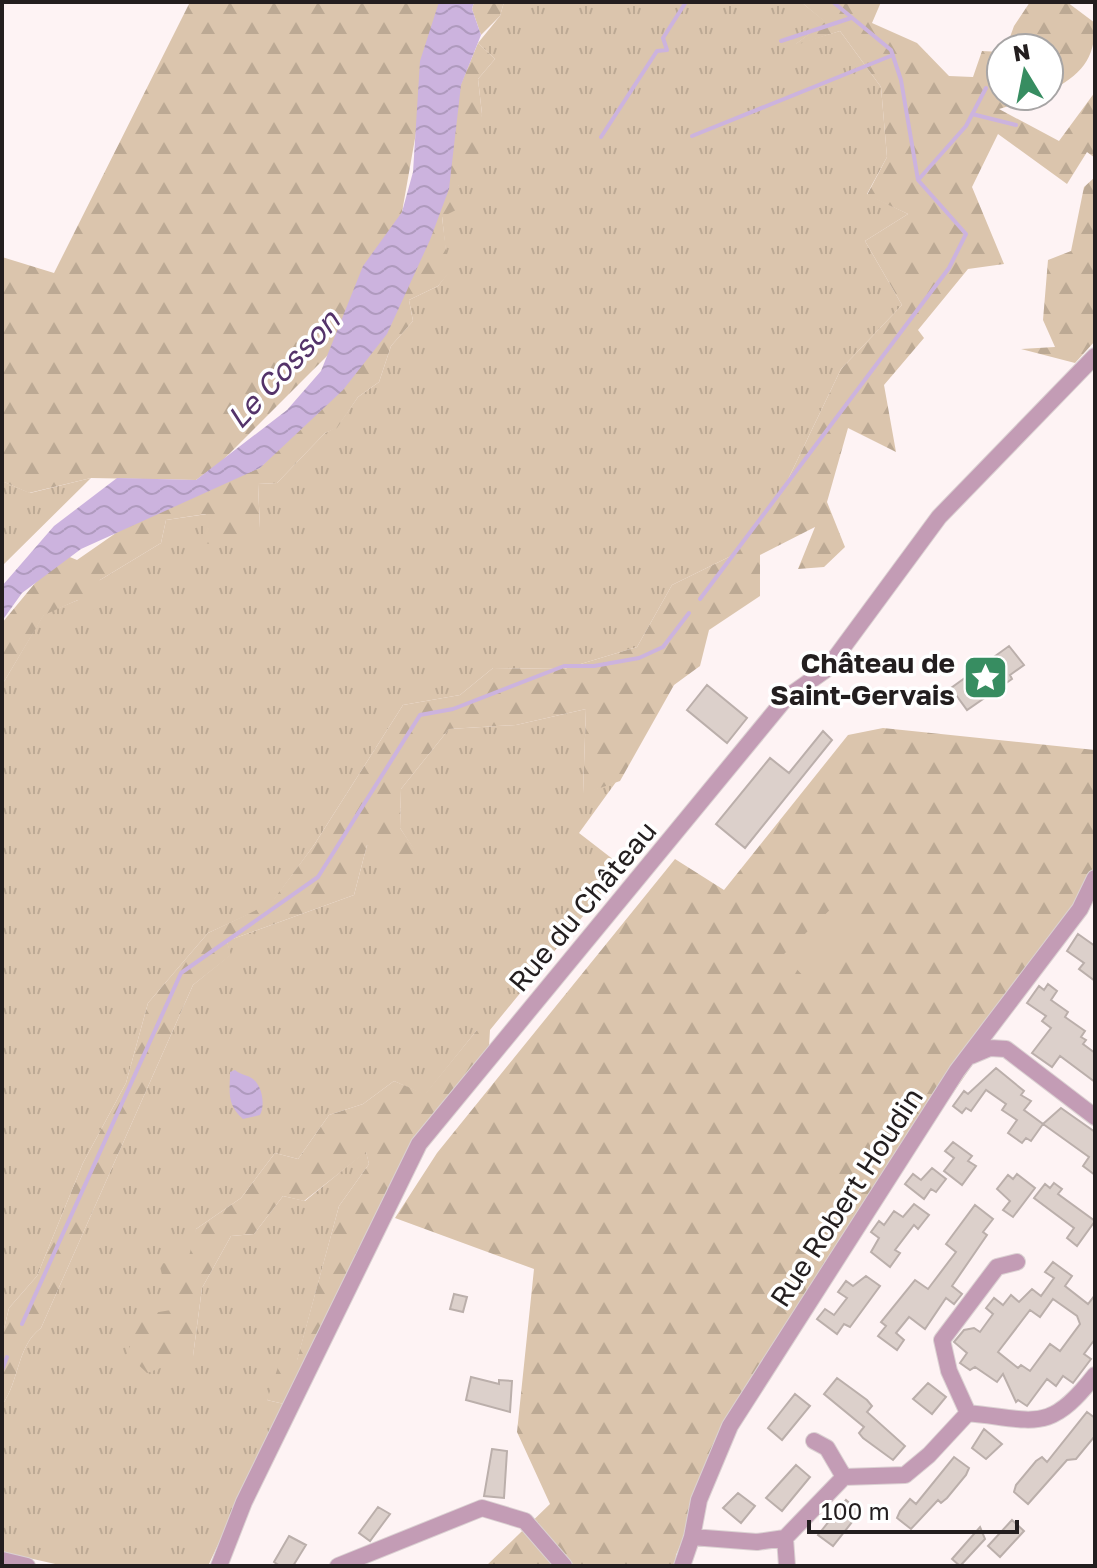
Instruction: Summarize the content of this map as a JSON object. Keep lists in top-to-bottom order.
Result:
{
  "streets": {
    "street": ["Rue du Château", "Rue Robert Houdin"]
  },
  "water": ["Le Cosson"],
  "places": {
    "place": ["Château de Saint-Gervais"]
  },
  "scale_bar": "100 m",
  "north": "top"
}
